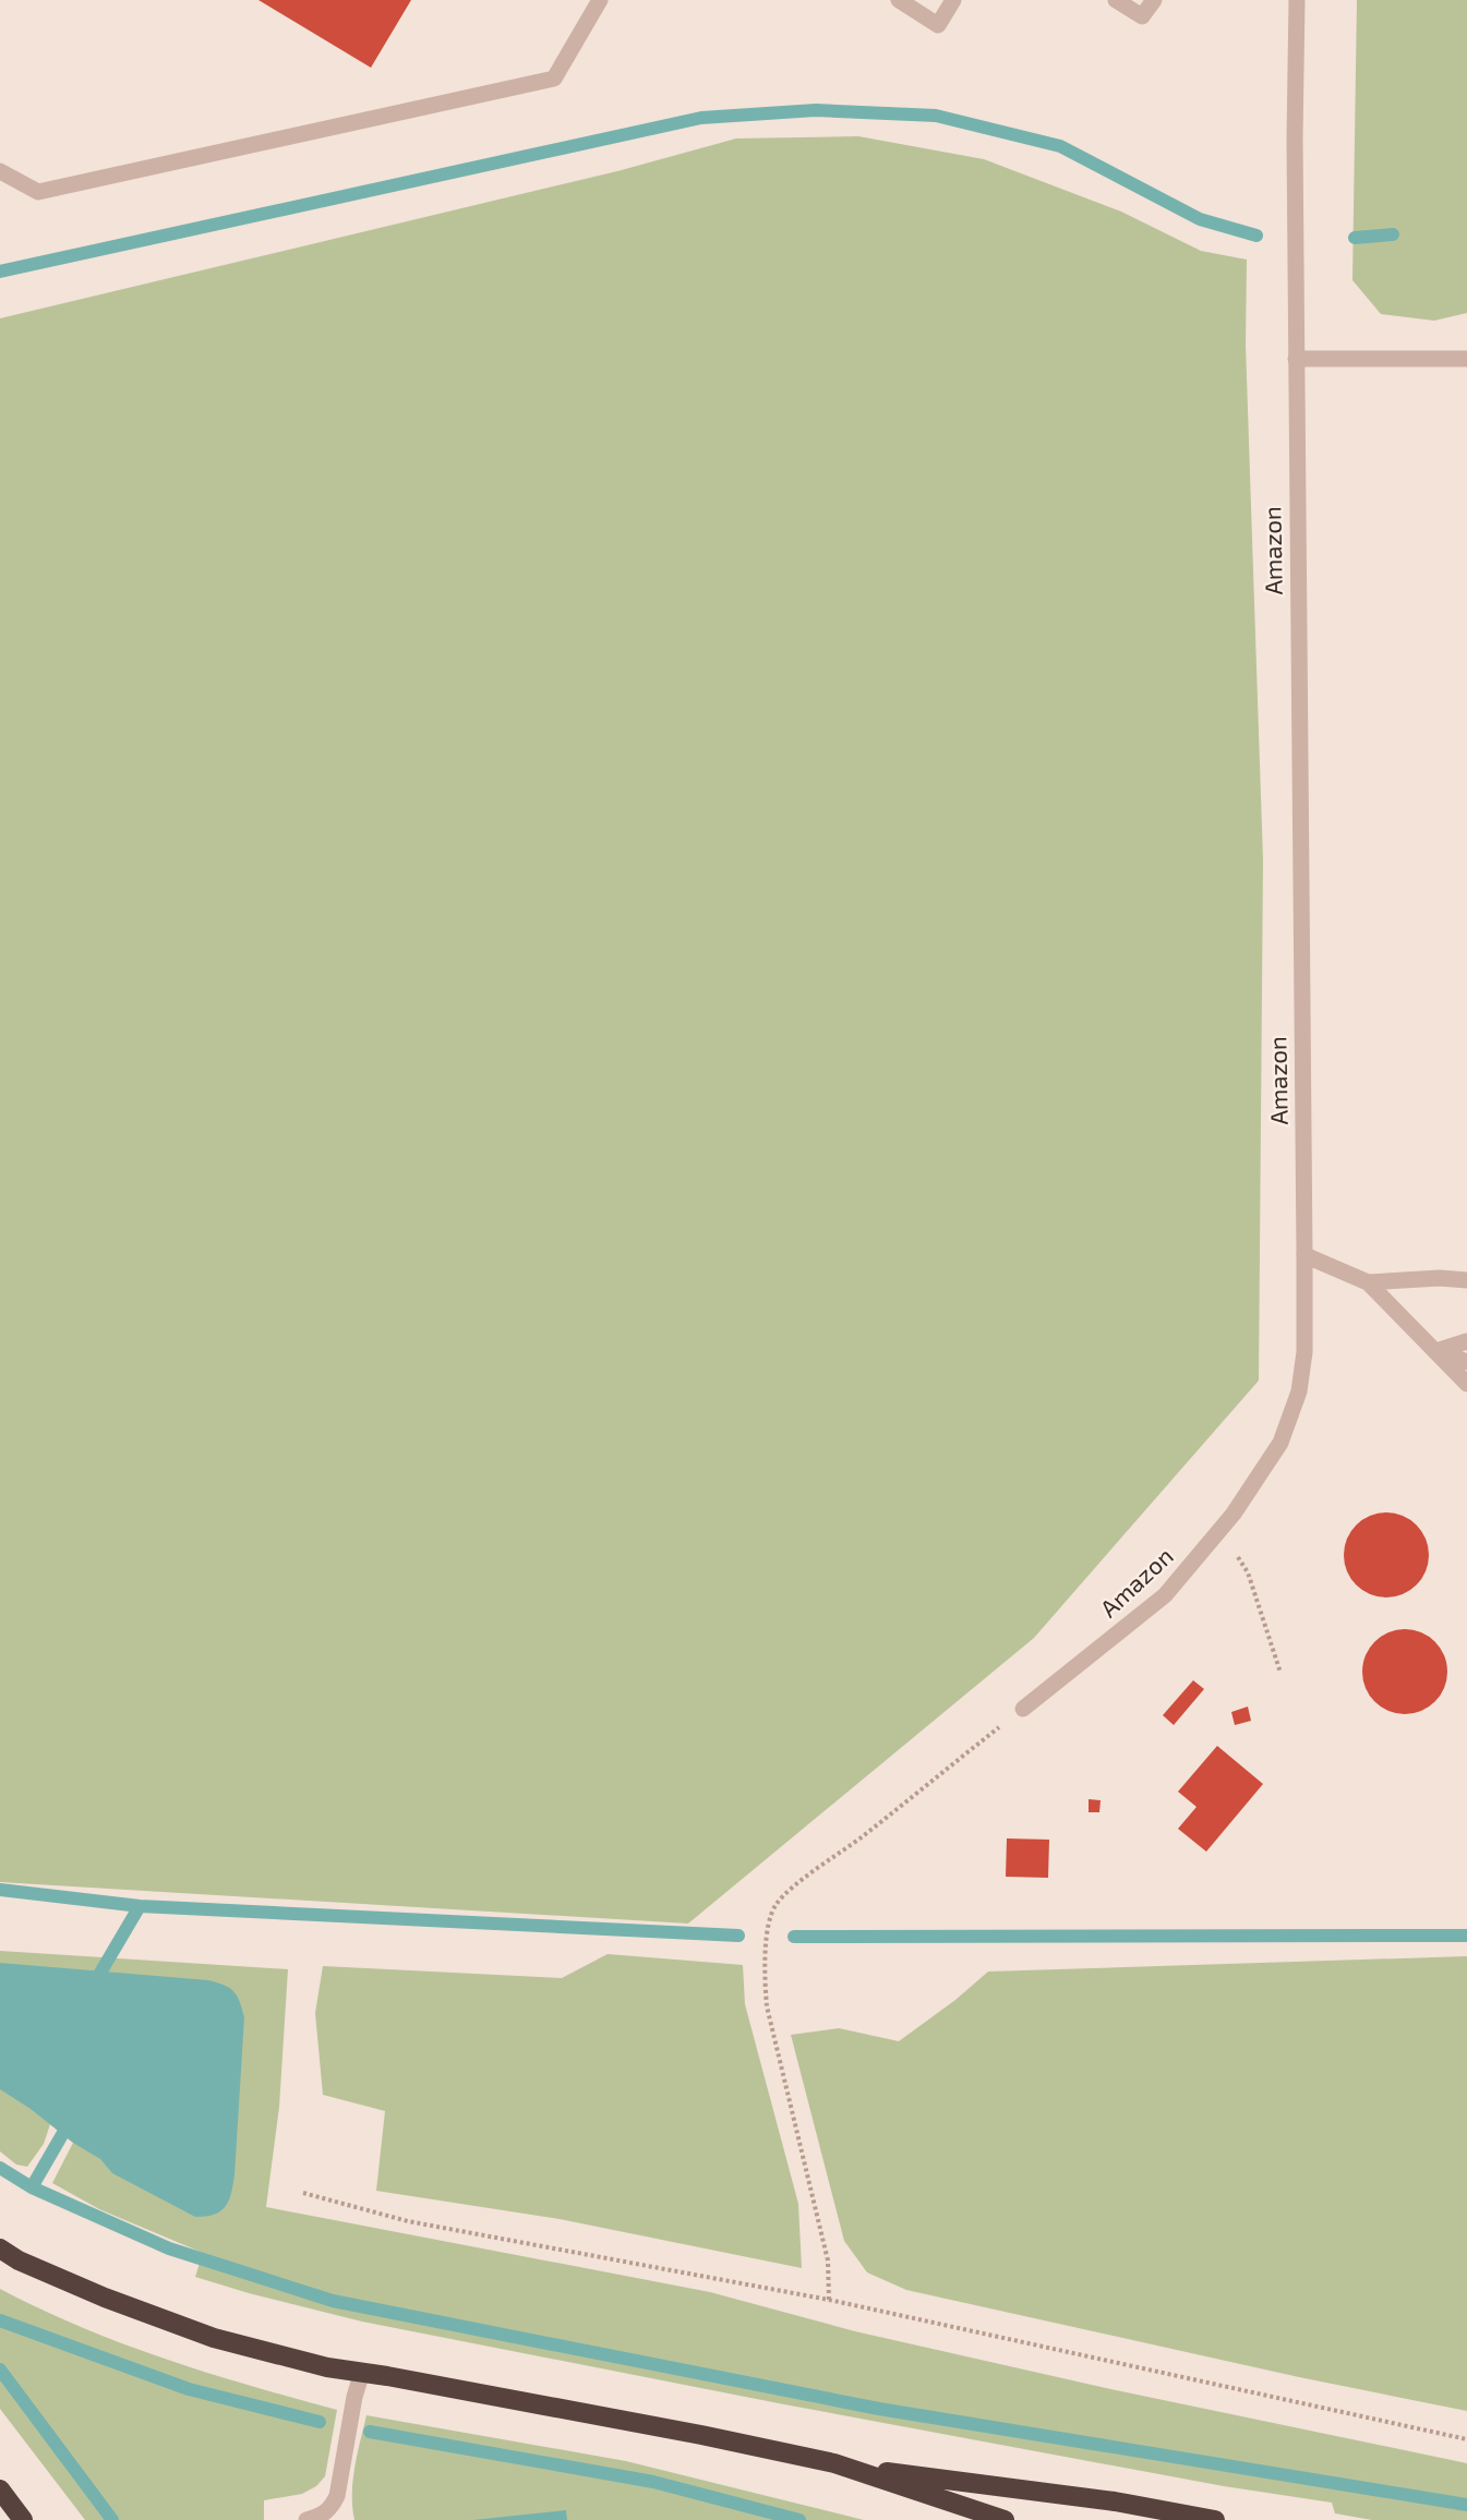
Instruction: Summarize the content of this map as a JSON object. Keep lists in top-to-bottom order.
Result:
{
  "streets": {
    "street": ["Amazon"]
  }
}
